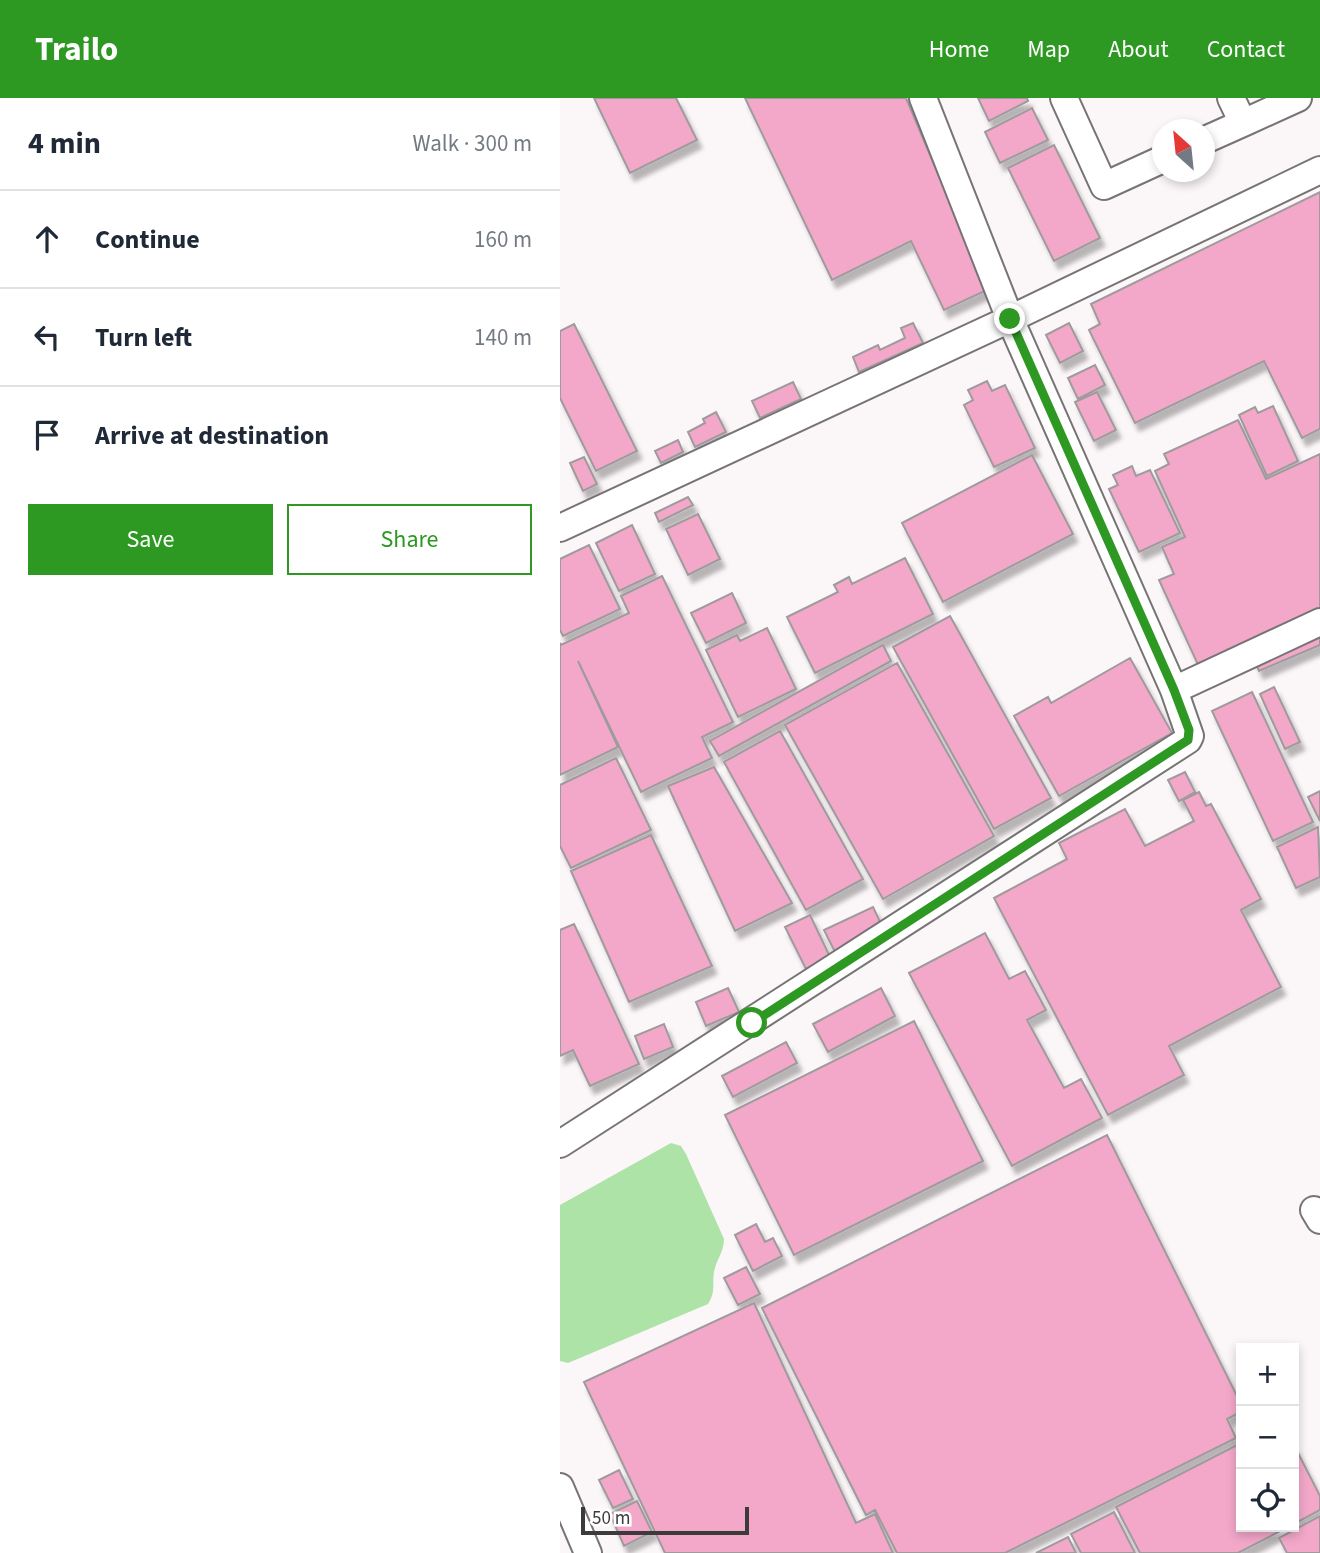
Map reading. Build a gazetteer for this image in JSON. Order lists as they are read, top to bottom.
{
  "scale_bar": "50 m",
  "north": "top left",
  "page": {
    "header": "Trailo",
    "nav": [
      "Home",
      "Map",
      "About",
      "Contact"
    ],
    "heading": ["4 min", "Walk · 300 m"],
    "list": [
      ["Continue", "160 m"],
      ["Turn left", "140 m"],
      "Arrive at destination"
    ],
    "buttons": ["Save", "Share"],
    "map_buttons": ["+", "−"],
    "scale": "50 m"
  }
}
